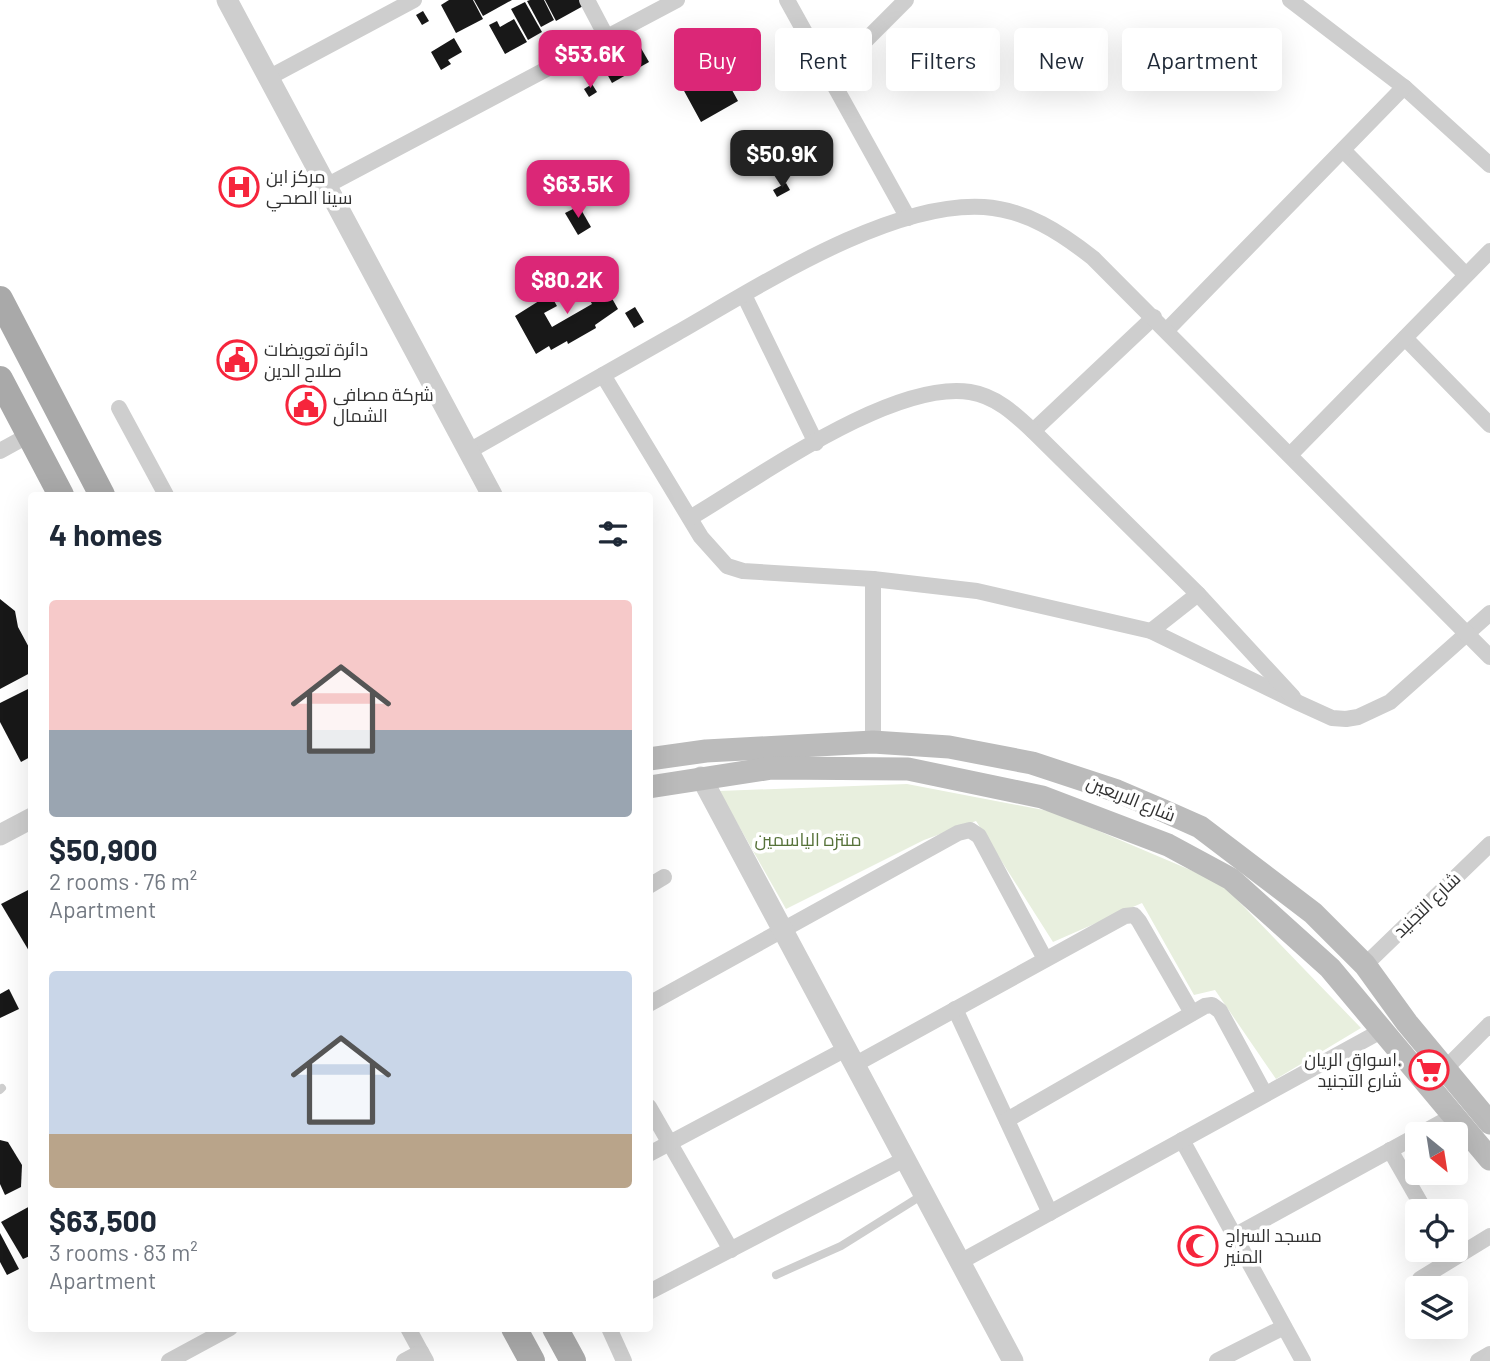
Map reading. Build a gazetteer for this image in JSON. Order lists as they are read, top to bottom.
{
  "streets": {
    "main road": ["شارع الاربعين"],
    "street": ["شارع التجنيد"]
  },
  "crossings": [
    ["شارع الاربعين", "شارع التجنيد"]
  ],
  "parks": ["منتزه الياسمين"],
  "places": {
    "hospital": ["مركز ابن سينا الصحي"],
    "public building": ["دائرة تعويضات صلاح الدين", "شركة مصافي الشمال"],
    "supermarket": ["اسواق الريان. شارع التجنيد"],
    "mosque": ["مسجد السراج المنير"]
  },
  "north": "bottom right",
  "page": {
    "chip": [
      "Buy",
      "Rent",
      "Filters",
      "New",
      "Apartment"
    ],
    "price": [
      "$53.6K",
      "$50.9K",
      "$63.5K",
      "$80.2K"
    ],
    "heading": "4 homes",
    "list": [
      {
        "name": "$50,900",
        "note": "2 rooms · 76 m² · Apartment"
      },
      {
        "name": "$63,500",
        "note": "3 rooms · 83 m² · Apartment"
      }
    ]
  }
}
